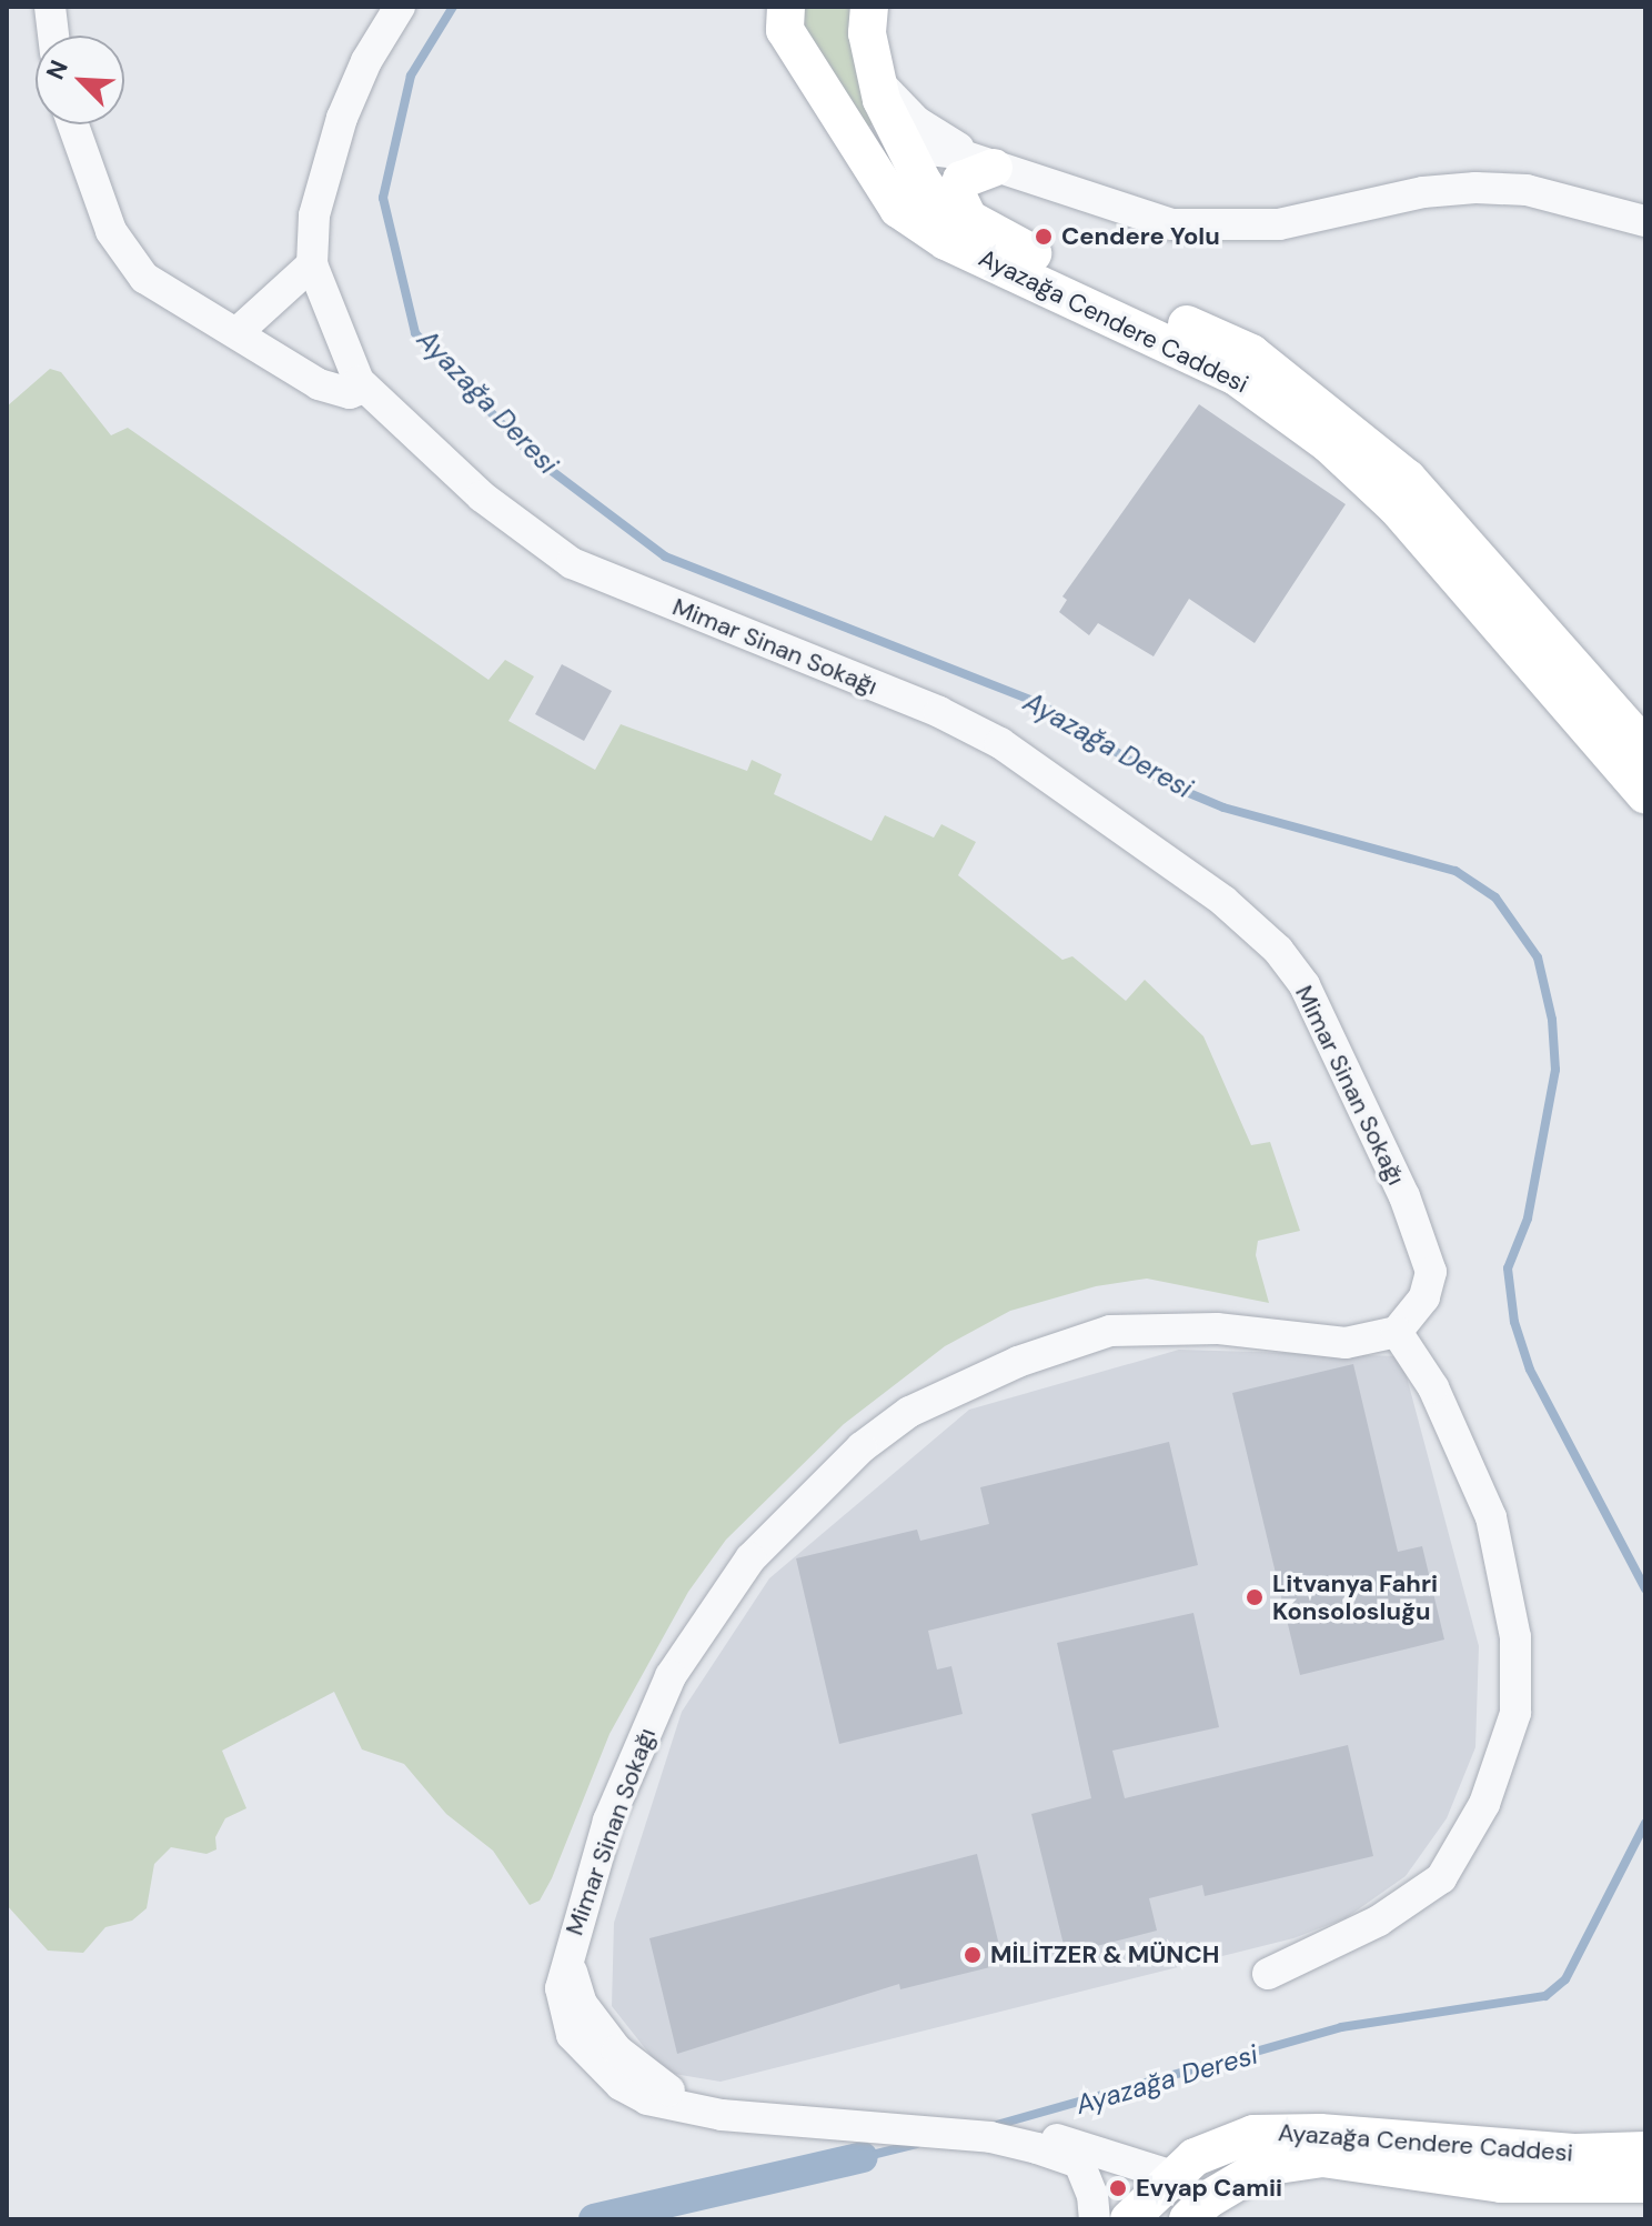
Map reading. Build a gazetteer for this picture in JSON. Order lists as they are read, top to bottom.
{
  "streets": {
    "main road": ["Ayazağa Cendere Caddesi"],
    "street": ["Mimar Sinan Sokağı"]
  },
  "water": ["Ayazağa Deresi"],
  "places": [
    "Cendere Yolu",
    "Litvanya Fahri Konsolosluğu",
    "MİLİTZER & MÜNCH",
    "Evyap Camii"
  ],
  "north": "top left"
}
